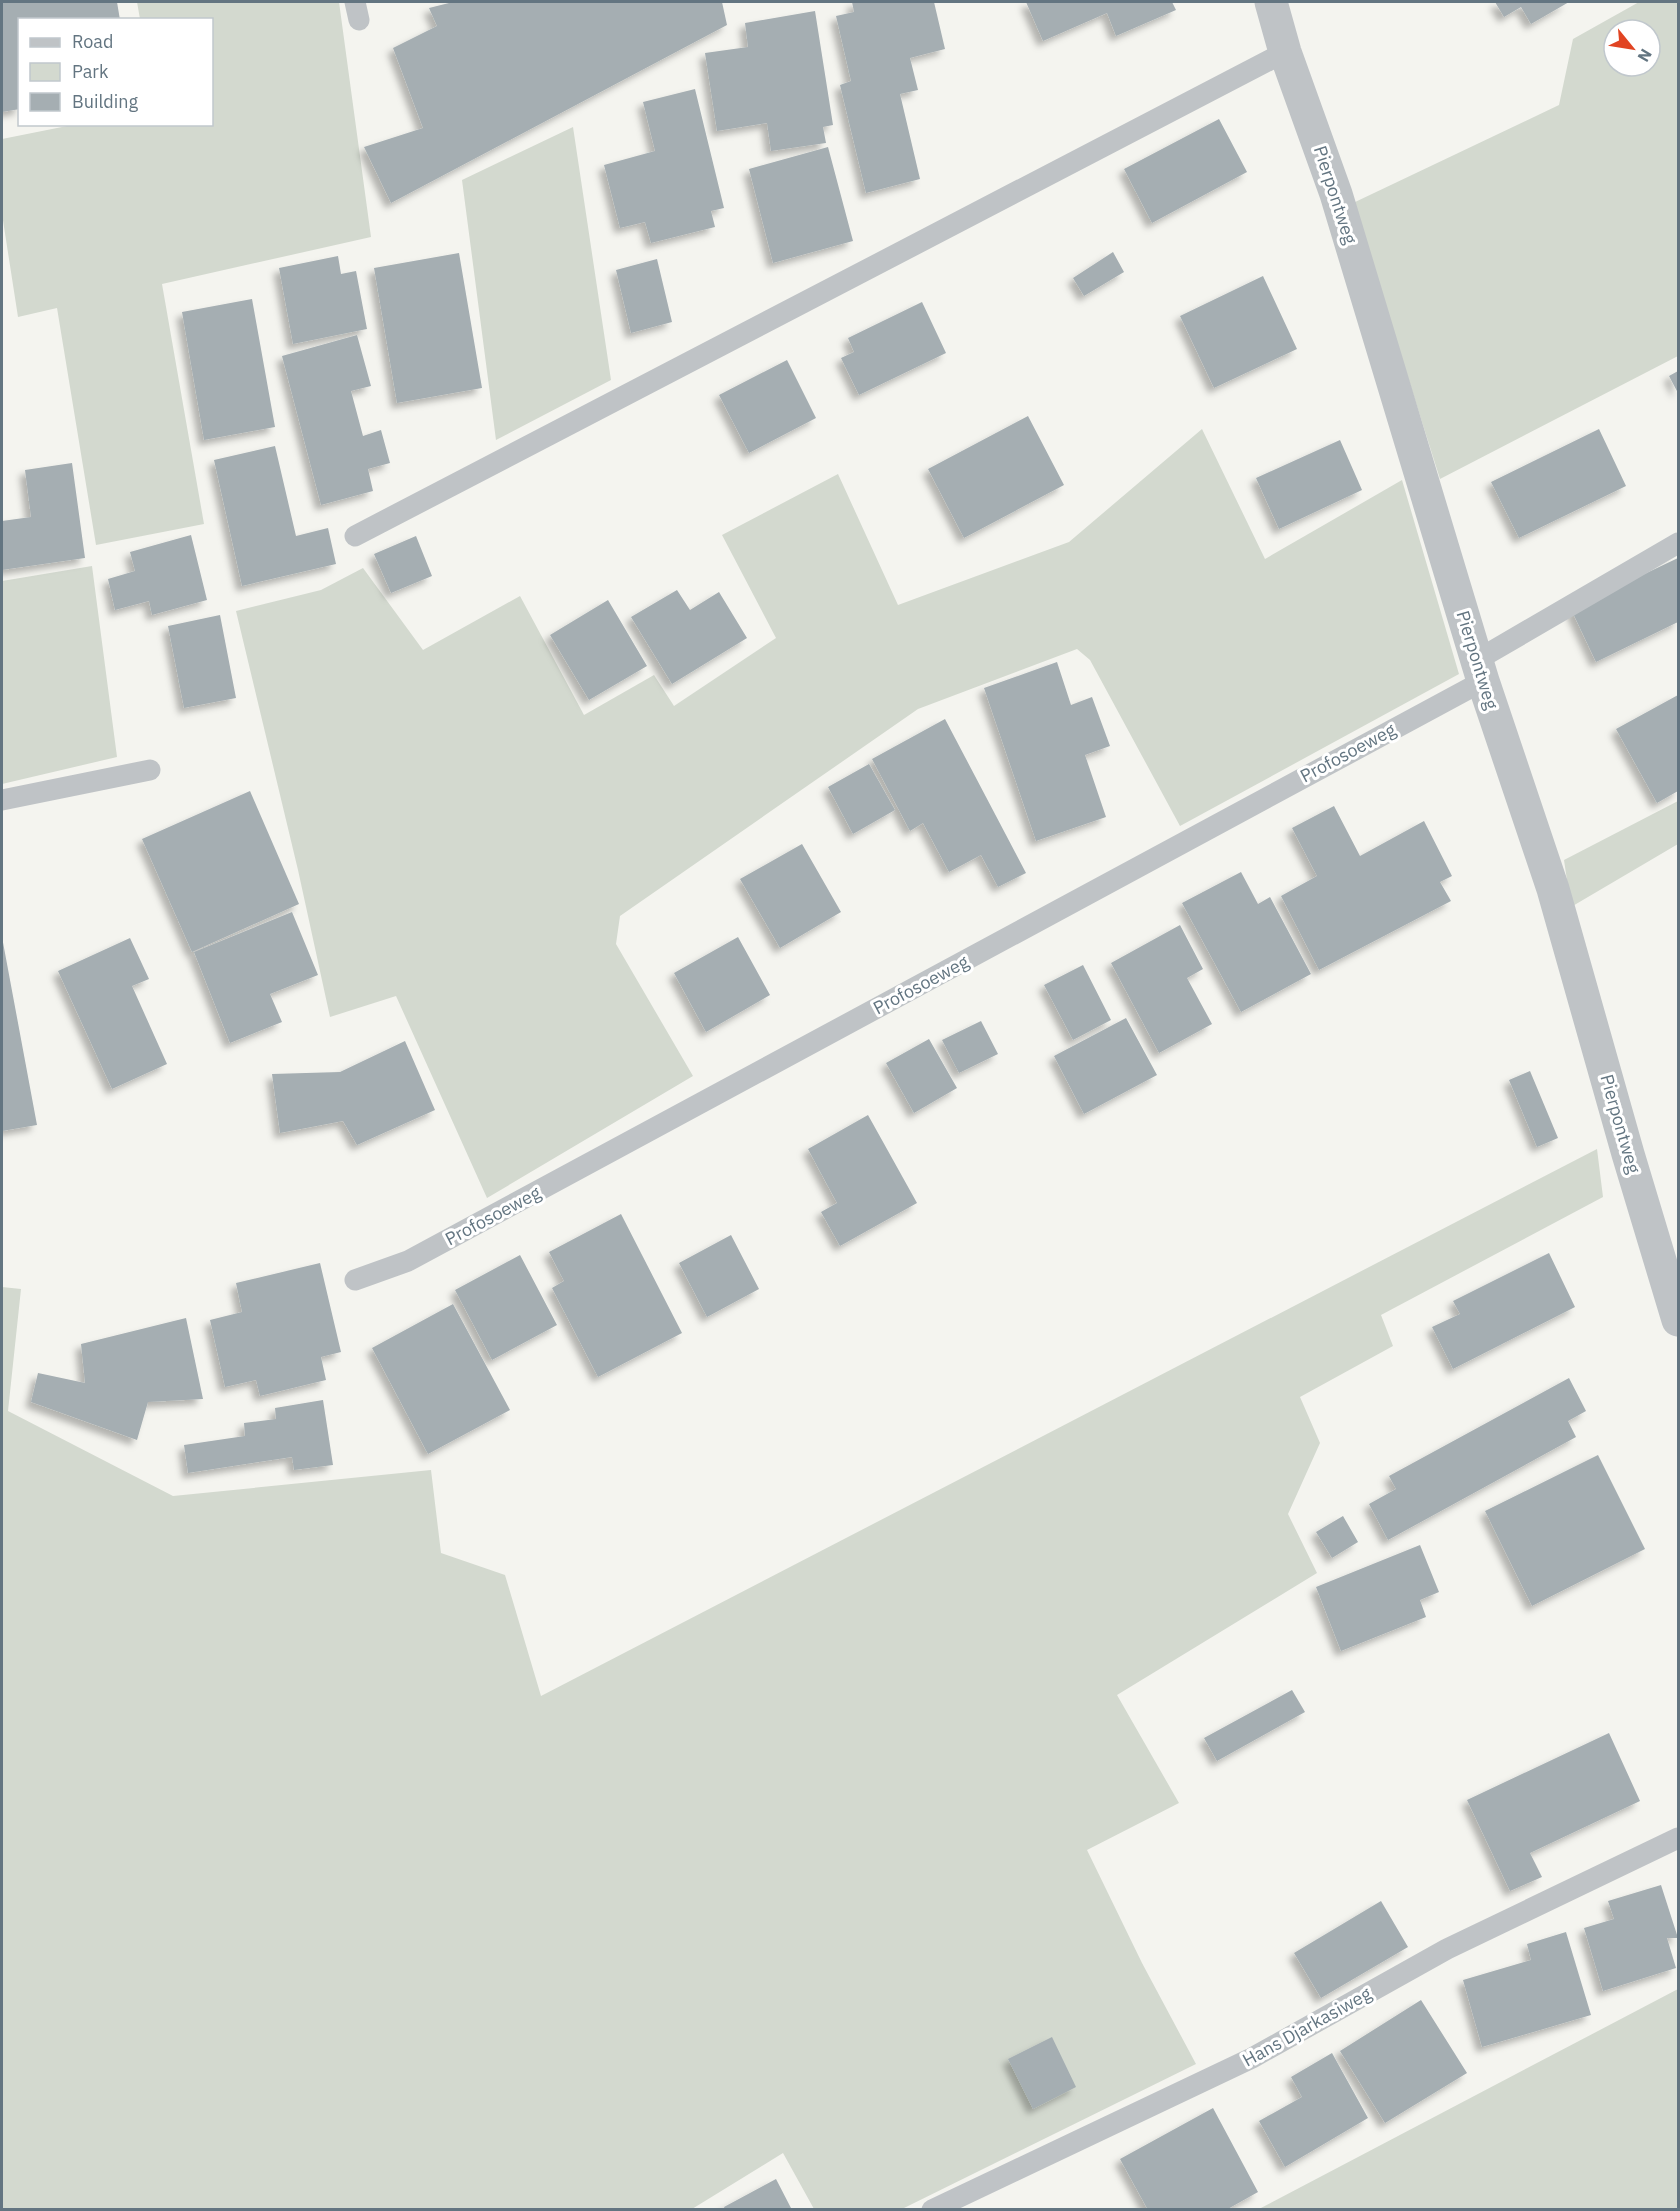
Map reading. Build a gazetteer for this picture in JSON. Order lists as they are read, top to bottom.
{
  "streets": {
    "street": ["Pierpontweg"],
    "lane": ["Profosoeweg", "Hans Djarkasiweg"]
  },
  "crossings": [
    ["Pierpontweg", "Profosoeweg"]
  ],
  "legend": ["Road", "Park", "Building"],
  "north": "bottom right"
}
